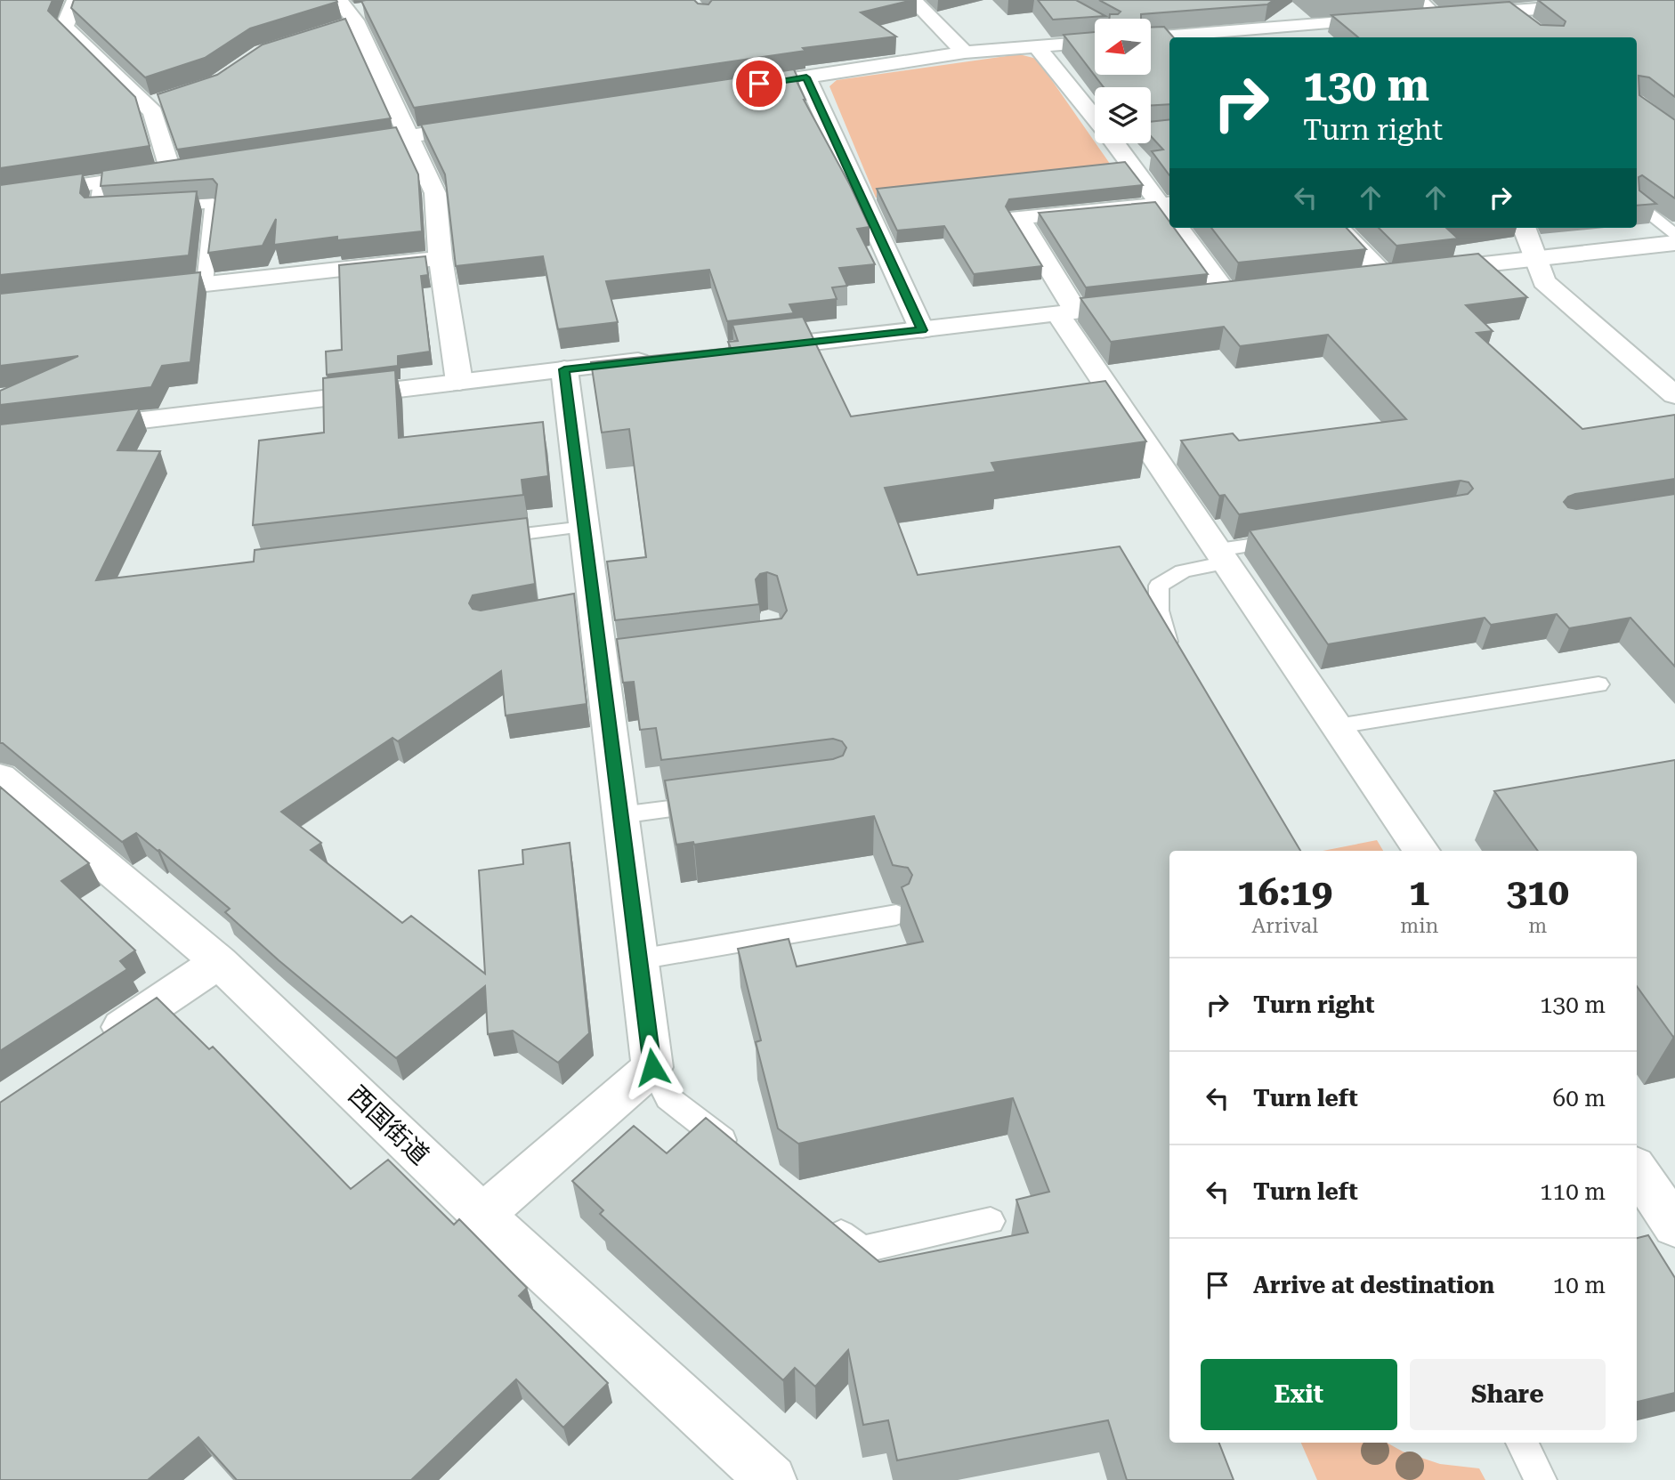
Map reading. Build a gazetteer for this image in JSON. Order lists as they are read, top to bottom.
{
  "streets": {
    "street": ["西国街道"]
  },
  "north": "left",
  "page": {
    "turn": ["130 m", "Turn right"],
    "eta": [
      "16:19",
      "Arrival",
      "1",
      "min",
      "310",
      "m"
    ],
    "list": [
      {
        "name": "Turn right",
        "value": "130 m"
      },
      {
        "name": "Turn left",
        "value": "60 m"
      },
      {
        "name": "Turn left",
        "value": "110 m"
      },
      {
        "name": "Arrive at destination",
        "value": "10 m"
      }
    ],
    "buttons": ["Exit", "Share"]
  }
}
